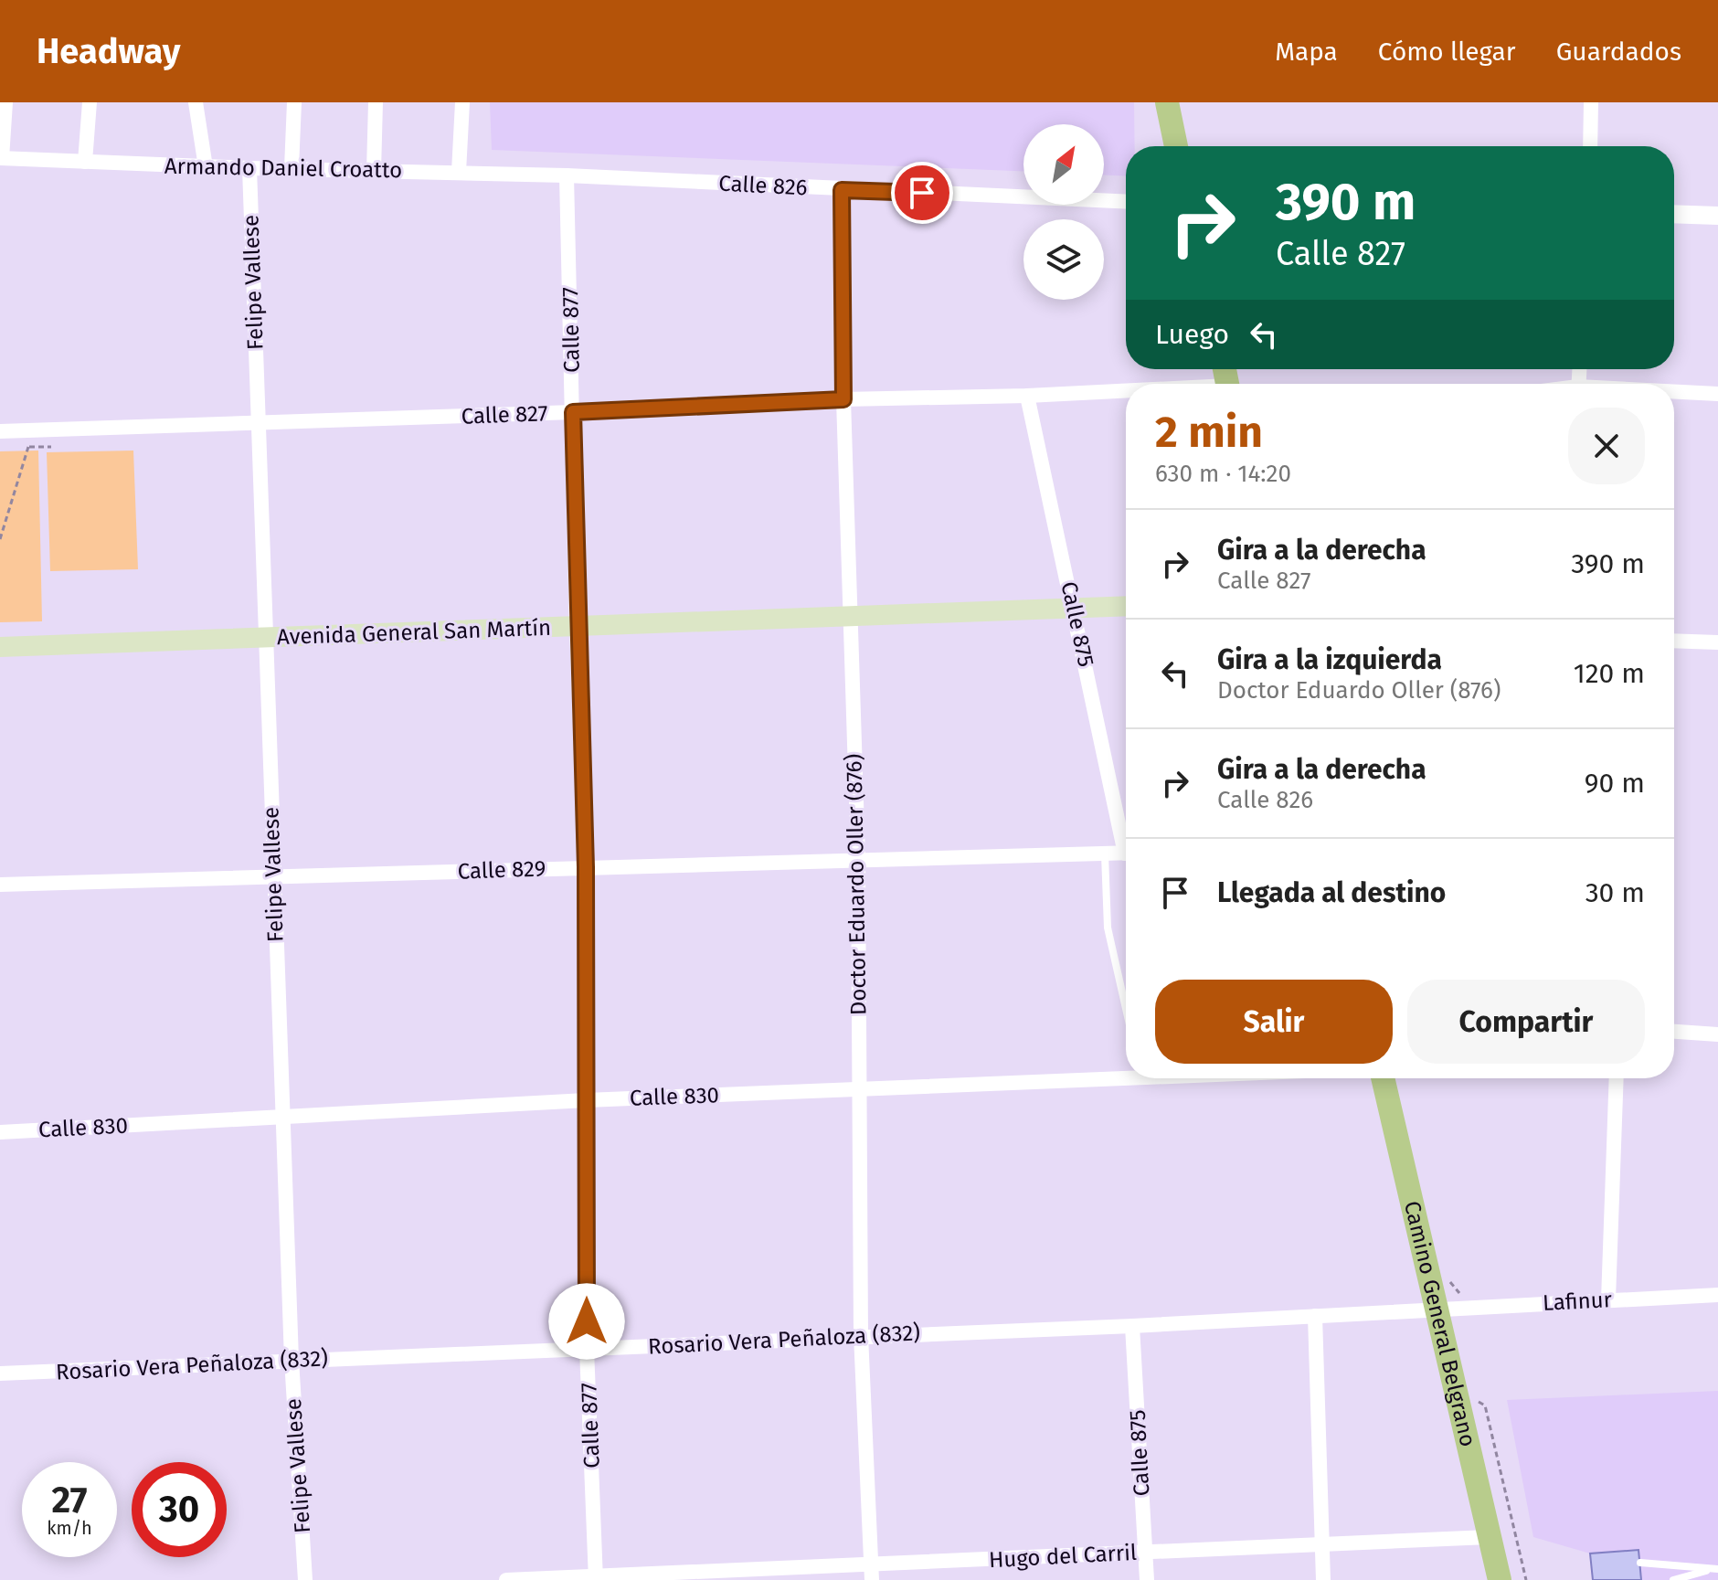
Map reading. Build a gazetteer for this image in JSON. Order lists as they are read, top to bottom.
{
  "streets": {
    "main road": ["Avenida General San Martín", "Camino General Belgrano"],
    "street": [
      "Armando Daniel Croatto",
      "Calle 826",
      "Felipe Vallese",
      "Calle 877",
      "Calle 827",
      "Calle 875",
      "Calle 829",
      "Doctor Eduardo Oller (876)",
      "Calle 830",
      "Lafinur",
      "Rosario Vera Peñaloza (832)",
      "Hugo del Carril"
    ]
  },
  "crossings": [
    ["Armando Daniel Croatto", "Calle 826"],
    ["Armando Daniel Croatto", "Felipe Vallese"],
    ["Armando Daniel Croatto", "Calle 877"],
    ["Calle 826", "Calle 877"],
    ["Calle 826", "Doctor Eduardo Oller (876)"],
    ["Felipe Vallese", "Calle 827"],
    ["Felipe Vallese", "Avenida General San Martín"],
    ["Felipe Vallese", "Calle 829"],
    ["Felipe Vallese", "Calle 830"],
    ["Felipe Vallese", "Rosario Vera Peñaloza (832)"],
    ["Calle 877", "Calle 827"],
    ["Calle 877", "Avenida General San Martín"],
    ["Calle 877", "Calle 829"],
    ["Calle 877", "Calle 830"],
    ["Calle 877", "Rosario Vera Peñaloza (832)"],
    ["Calle 877", "Hugo del Carril"],
    ["Calle 827", "Calle 875"],
    ["Calle 827", "Doctor Eduardo Oller (876)"],
    ["Calle 875", "Avenida General San Martín"],
    ["Calle 875", "Rosario Vera Peñaloza (832)"],
    ["Calle 875", "Hugo del Carril"],
    ["Avenida General San Martín", "Doctor Eduardo Oller (876)"],
    ["Calle 829", "Doctor Eduardo Oller (876)"],
    ["Doctor Eduardo Oller (876)", "Calle 830"],
    ["Doctor Eduardo Oller (876)", "Rosario Vera Peñaloza (832)"],
    ["Doctor Eduardo Oller (876)", "Hugo del Carril"],
    ["Lafinur", "Camino General Belgrano"],
    ["Lafinur", "Rosario Vera Peñaloza (832)"],
    ["Camino General Belgrano", "Rosario Vera Peñaloza (832)"],
    ["Camino General Belgrano", "Hugo del Carril"]
  ],
  "north": "top right",
  "page": {
    "header": "Headway",
    "nav": ["Mapa", "Cómo llegar", "Guardados"],
    "turn": ["390 m", "Calle 827"],
    "then": "Luego",
    "heading": ["2 min", "630 m · 14:20"],
    "list": [
      {
        "name": "Gira a la derecha",
        "note": "Calle 827",
        "value": "390 m"
      },
      {
        "name": "Gira a la izquierda",
        "note": "Doctor Eduardo Oller (876)",
        "value": "120 m"
      },
      {
        "name": "Gira a la derecha",
        "note": "Calle 826",
        "value": "90 m"
      },
      {
        "name": "Llegada al destino",
        "value": "30 m"
      }
    ],
    "buttons": ["Salir", "Compartir"],
    "speed": "27 km/h",
    "limit": "30"
  }
}
